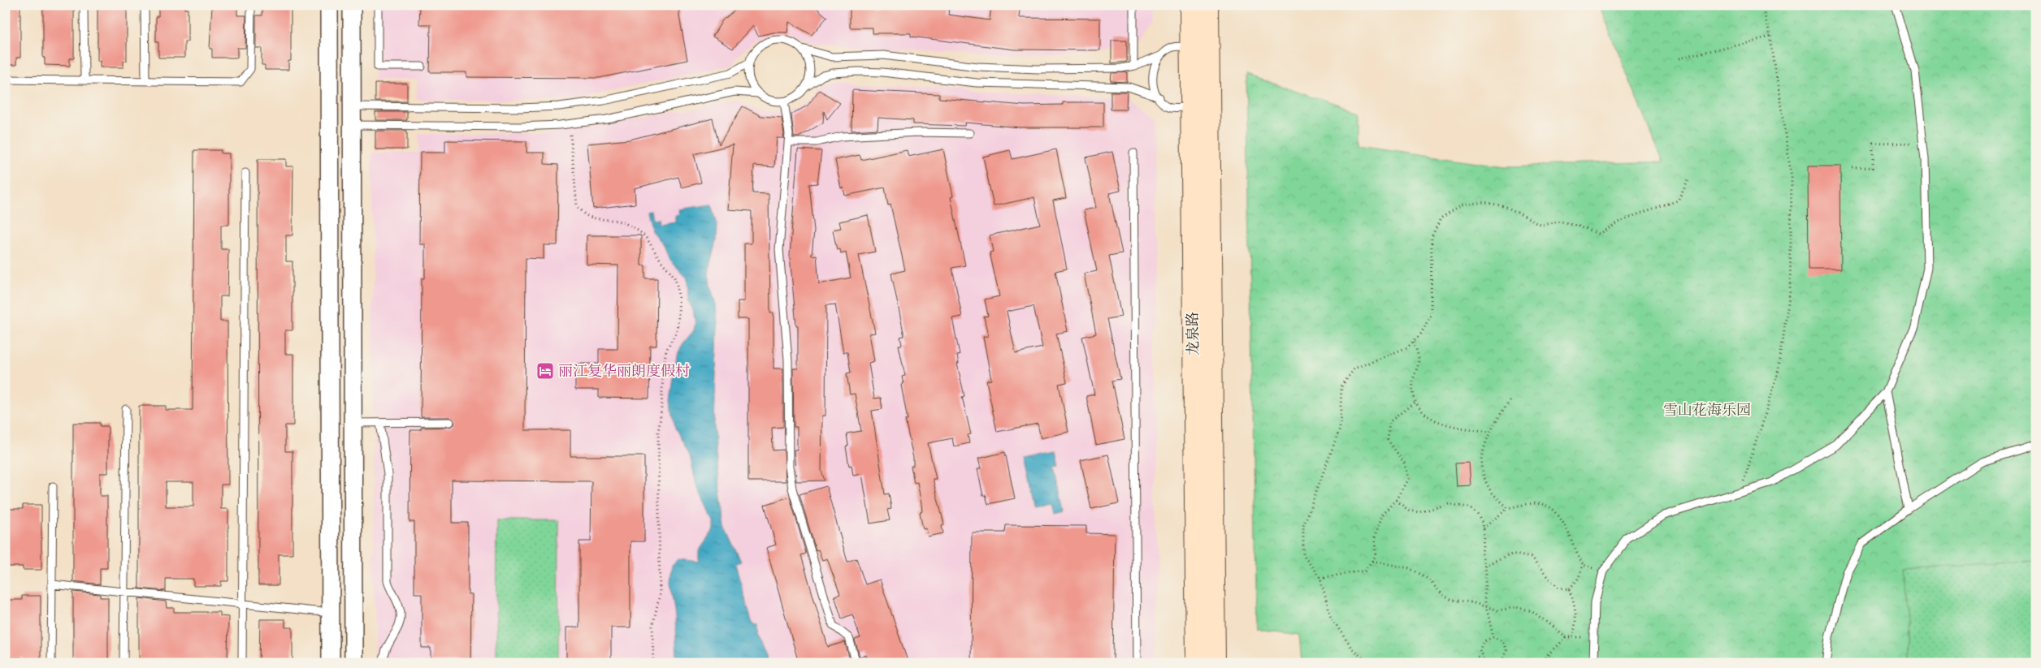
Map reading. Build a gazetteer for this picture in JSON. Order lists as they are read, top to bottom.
{
  "streets": {
    "main road": ["龙泉路"]
  },
  "parks": ["雪山花海乐园"],
  "places": {
    "hotel": ["丽江复华丽朗度假村"]
  }
}
